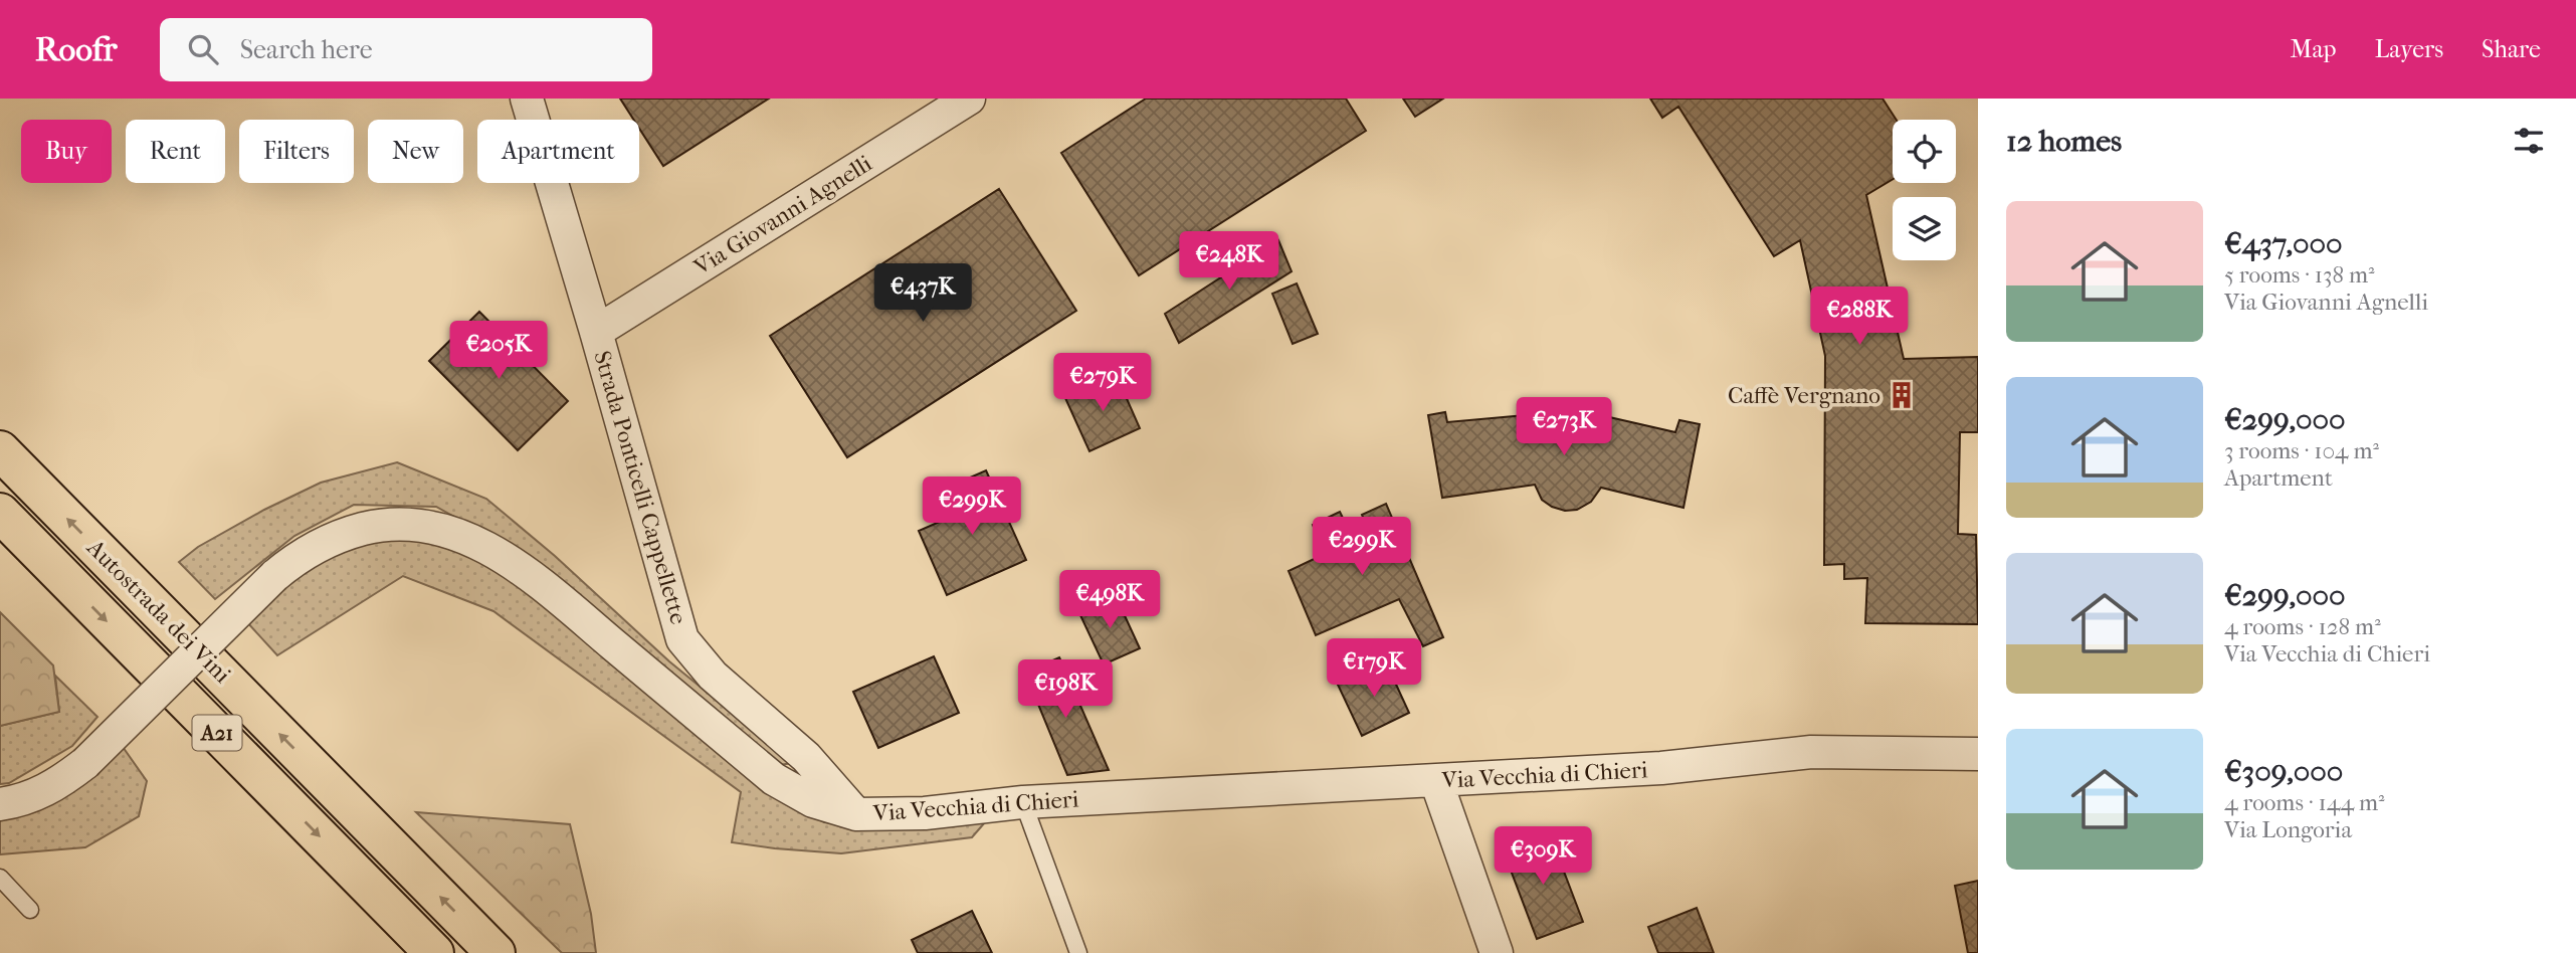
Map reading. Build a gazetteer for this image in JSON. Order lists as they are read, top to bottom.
{
  "streets": {
    "highway": ["Autostrada dei Vini", "A21"],
    "street": ["Via Giovanni Agnelli", "Strada Ponticelli Cappellette", "Via Vecchia di Chieri"]
  },
  "crossings": [
    ["Via Giovanni Agnelli", "Strada Ponticelli Cappellette"],
    ["Strada Ponticelli Cappellette", "Via Vecchia di Chieri"]
  ],
  "places": {
    "building": ["Caffè Vergnano"]
  },
  "page": {
    "header": "Roofr",
    "search": "Search here",
    "nav": ["Map", "Layers", "Share"],
    "heading": "12 homes",
    "chip": [
      "Buy",
      "Rent",
      "Filters",
      "New",
      "Apartment"
    ],
    "list": [
      {
        "name": "€437,000",
        "note": "5 rooms · 138 m² · Via Giovanni Agnelli"
      },
      {
        "name": "€299,000",
        "note": "3 rooms · 104 m² · Apartment"
      },
      {
        "name": "€299,000",
        "note": "4 rooms · 128 m² · Via Vecchia di Chieri"
      },
      {
        "name": "€309,000",
        "note": "4 rooms · 144 m² · Via Longoria"
      }
    ],
    "price": [
      "€248K",
      "€437K",
      "€288K",
      "€205K",
      "€279K",
      "€273K",
      "€299K",
      "€299K",
      "€498K",
      "€179K",
      "€198K",
      "€309K"
    ]
  }
}
